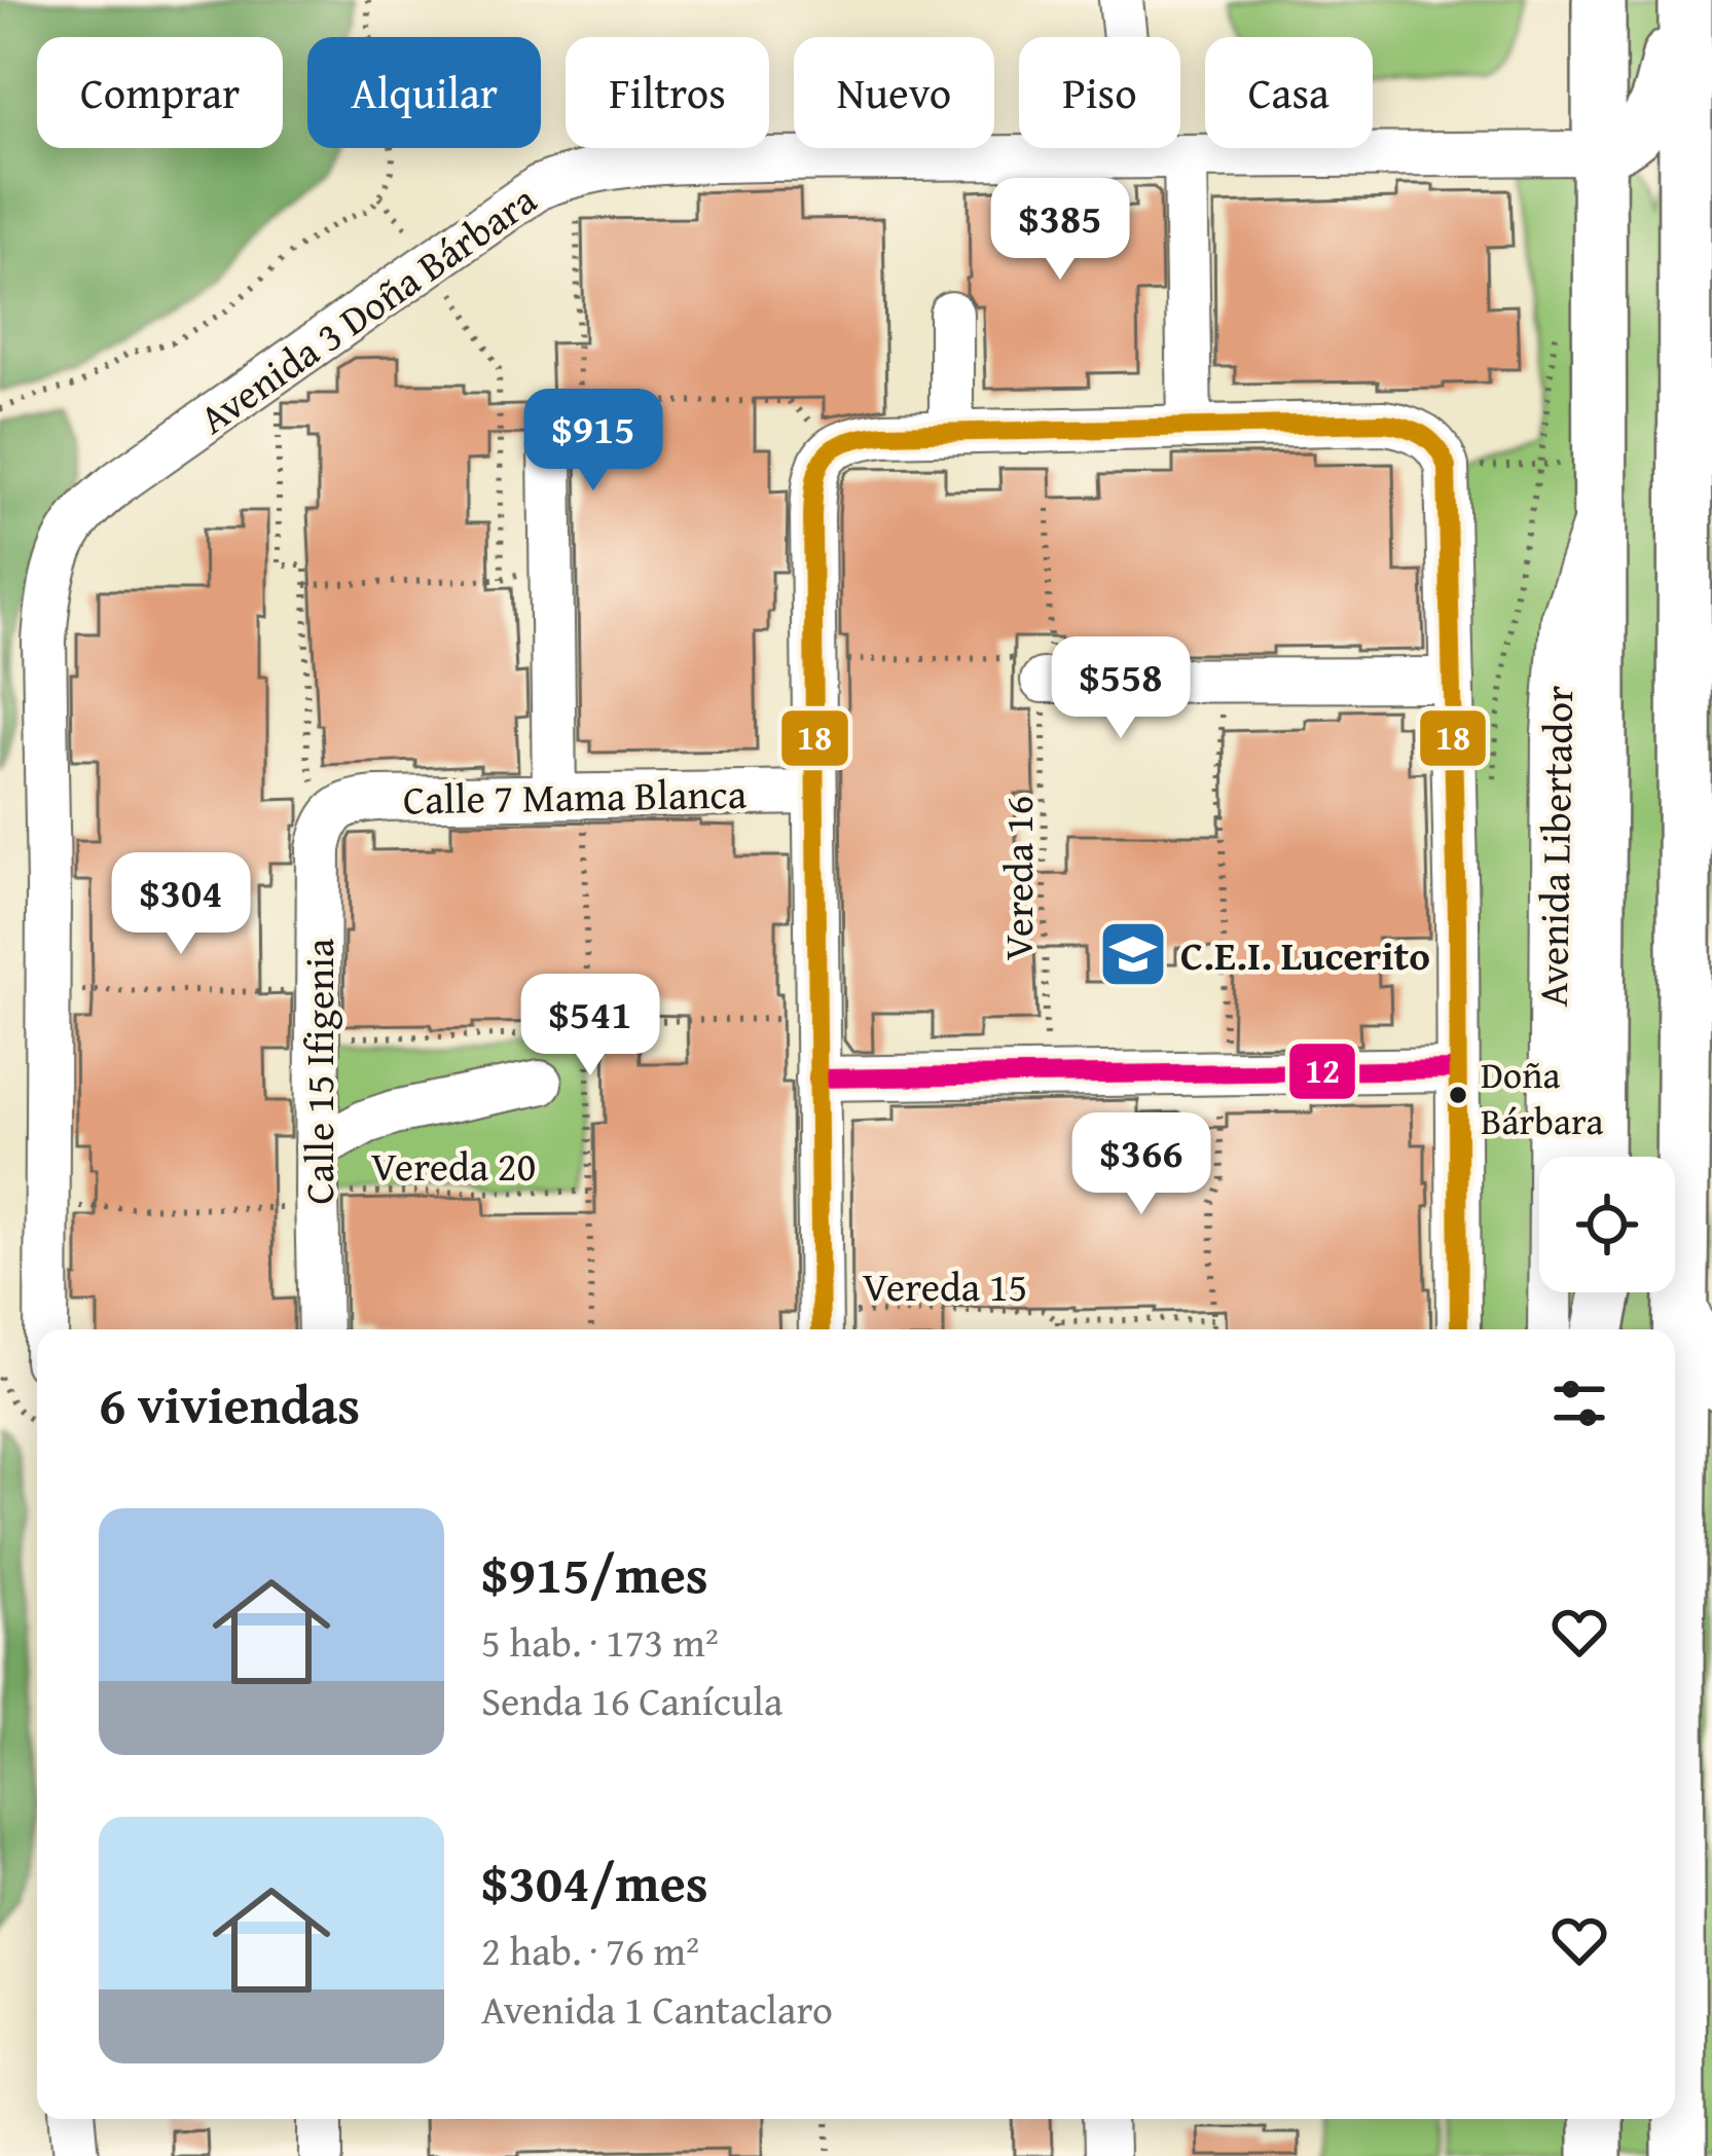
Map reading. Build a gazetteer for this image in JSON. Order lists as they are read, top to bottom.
{
  "streets": {
    "main road": ["Avenida Libertador"],
    "street": ["Avenida 3 Doña Bárbara", "Calle 7 Mama Blanca", "Calle 15 Ifigenia"],
    "path": ["Vereda 16", "Vereda 20", "Vereda 15"]
  },
  "crossings": [
    ["Avenida 3 Doña Bárbara", "Avenida Libertador"],
    ["Calle 7 Mama Blanca", "Calle 15 Ifigenia"],
    ["Calle 15 Ifigenia", "Vereda 20"]
  ],
  "places": {
    "school or university": ["C.E.I. Lucerito"],
    "other": ["Doña Bárbara"]
  },
  "lines": ["transit line 18", "transit line 12"],
  "page": {
    "chip": [
      "Comprar",
      "Alquilar",
      "Filtros",
      "Nuevo",
      "Piso",
      "Casa"
    ],
    "price": [
      "$385",
      "$915",
      "$558",
      "$304",
      "$541",
      "$366"
    ],
    "heading": "6 viviendas",
    "list": [
      {
        "name": "$915/mes",
        "note": "5 hab. · 173 m² · Senda 16 Canícula"
      },
      {
        "name": "$304/mes",
        "note": "2 hab. · 76 m² · Avenida 1 Cantaclaro"
      }
    ]
  }
}
